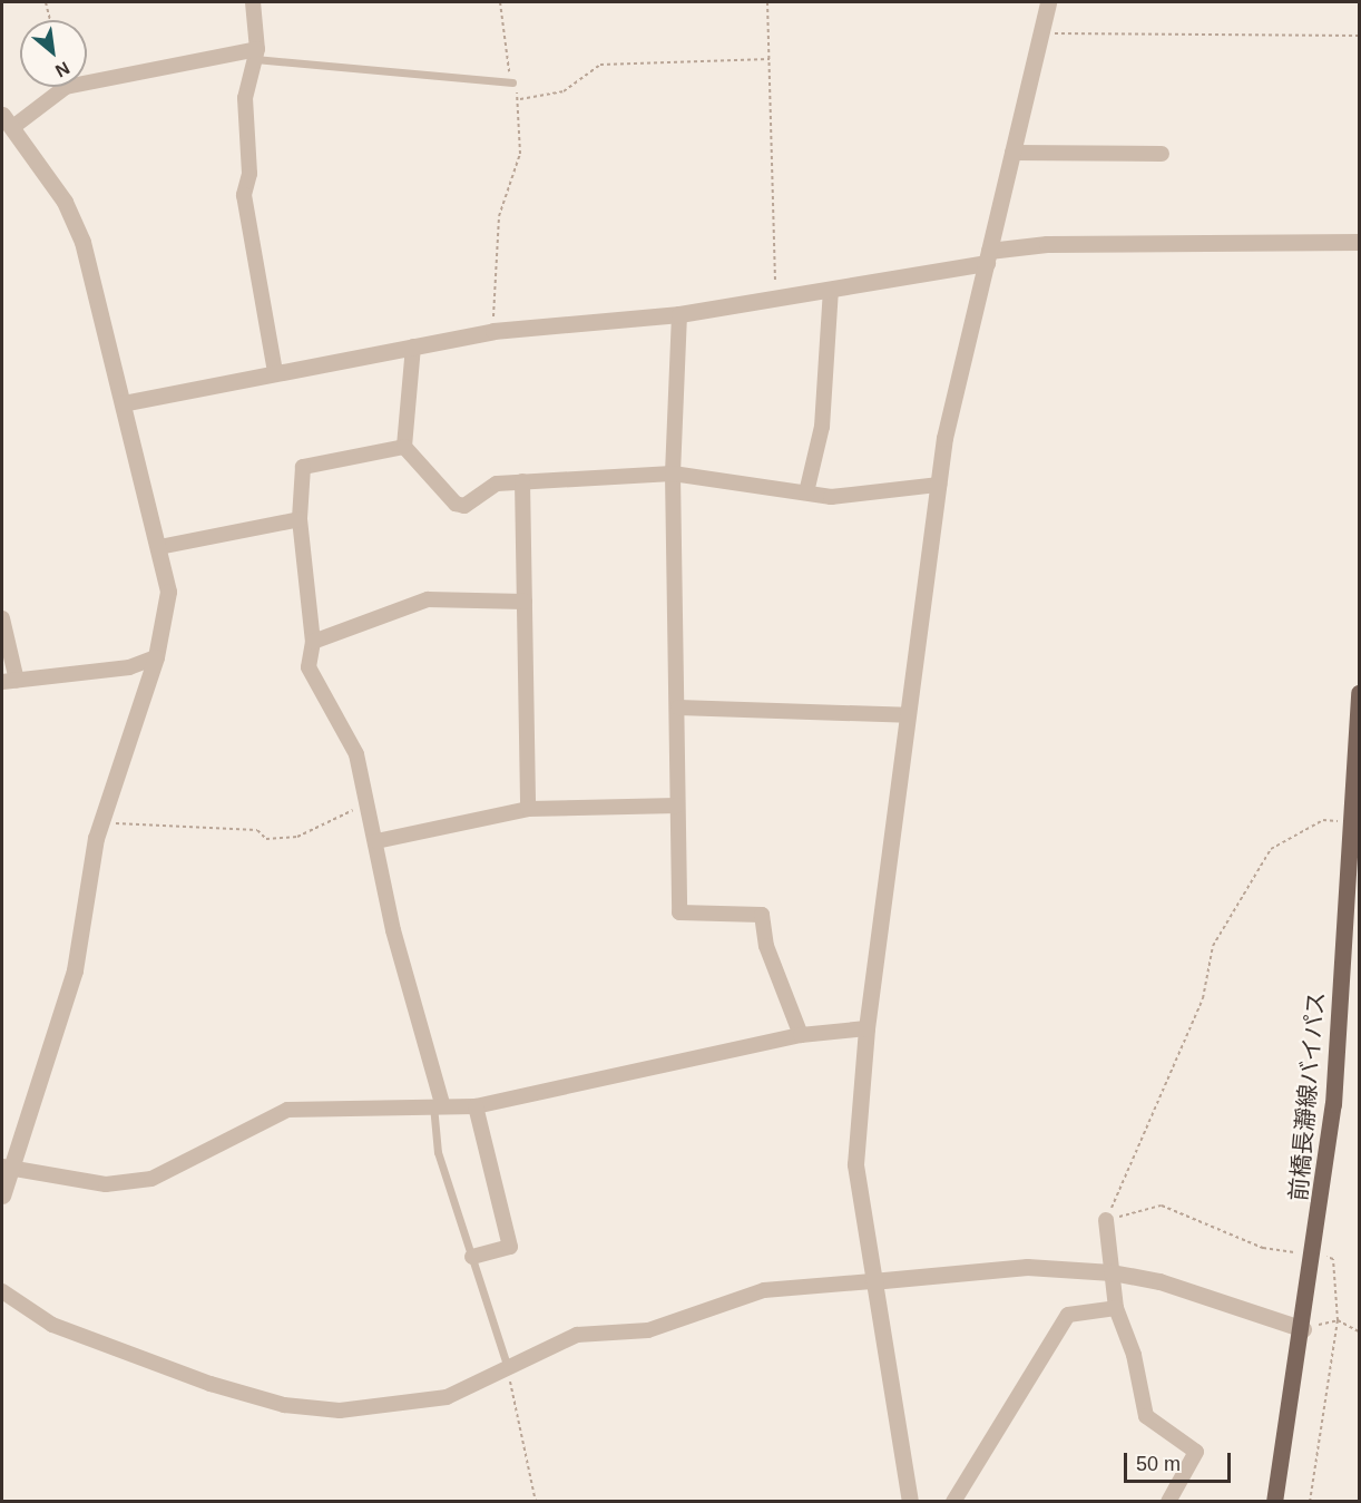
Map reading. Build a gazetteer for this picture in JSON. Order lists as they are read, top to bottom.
{
  "streets": {
    "main road": ["前橋長瀞線バイパス"]
  },
  "scale_bar": "50 m",
  "north": "bottom right"
}
